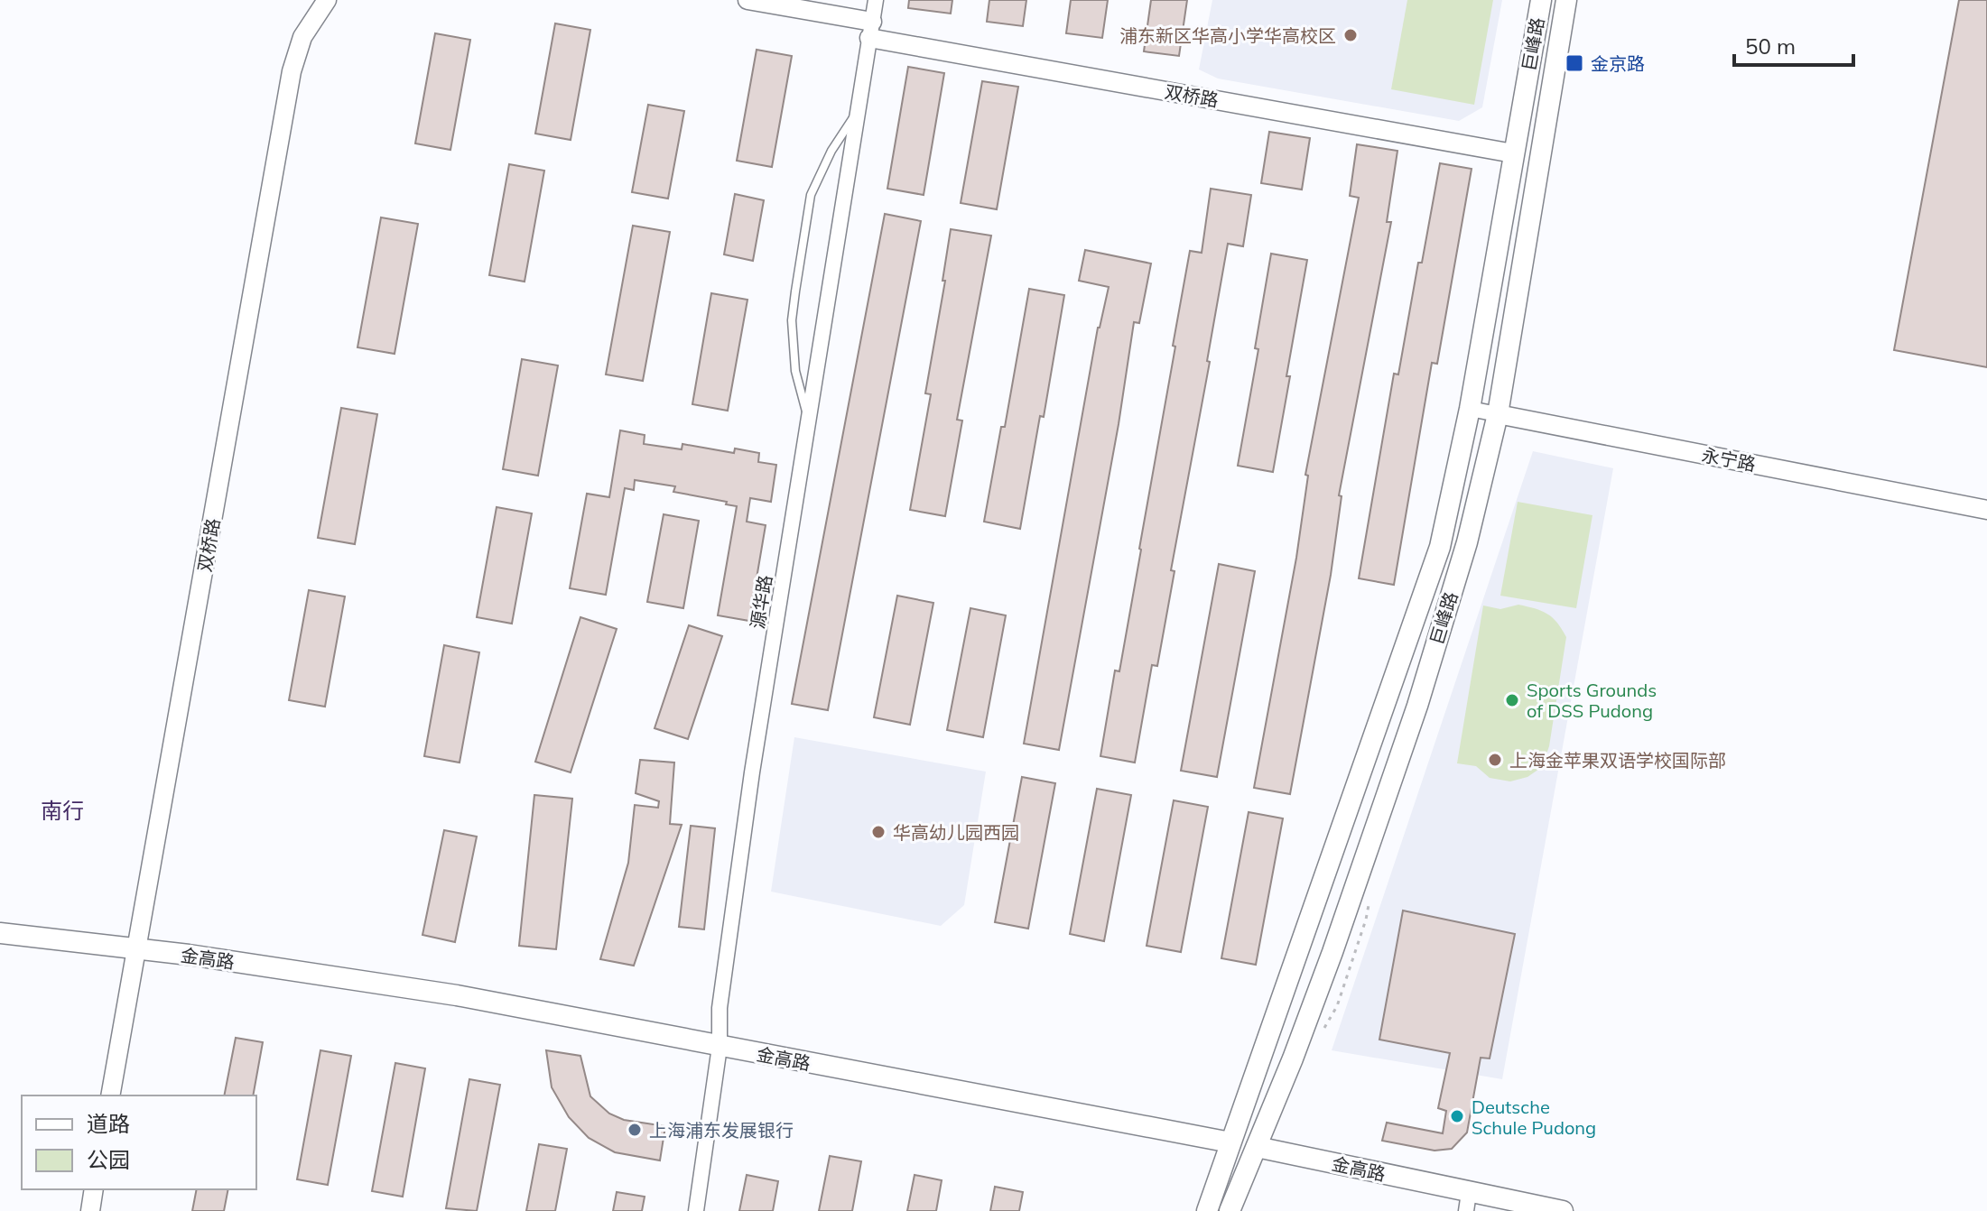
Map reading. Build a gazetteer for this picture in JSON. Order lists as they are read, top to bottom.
{
  "streets": {
    "main road": ["巨峰路", "金高路"],
    "street": ["双桥路", "永宁路", "源华路"]
  },
  "crossings": [
    ["巨峰路", "双桥路"],
    ["巨峰路", "永宁路"],
    ["巨峰路", "金高路"],
    ["双桥路", "源华路"],
    ["双桥路", "金高路"],
    ["源华路", "金高路"]
  ],
  "districts": ["南行"],
  "places": {
    "other": [
      "浦东新区华高小学华高校区",
      "Sports Grounds of DSS Pudong",
      "上海金苹果双语学校国际部",
      "华高幼儿园西园",
      "Deutsche Schule Pudong",
      "上海浦东发展银行"
    ],
    "transit": ["金京路"]
  },
  "legend": ["道路", "公园"],
  "scale_bar": "50 m"
}
